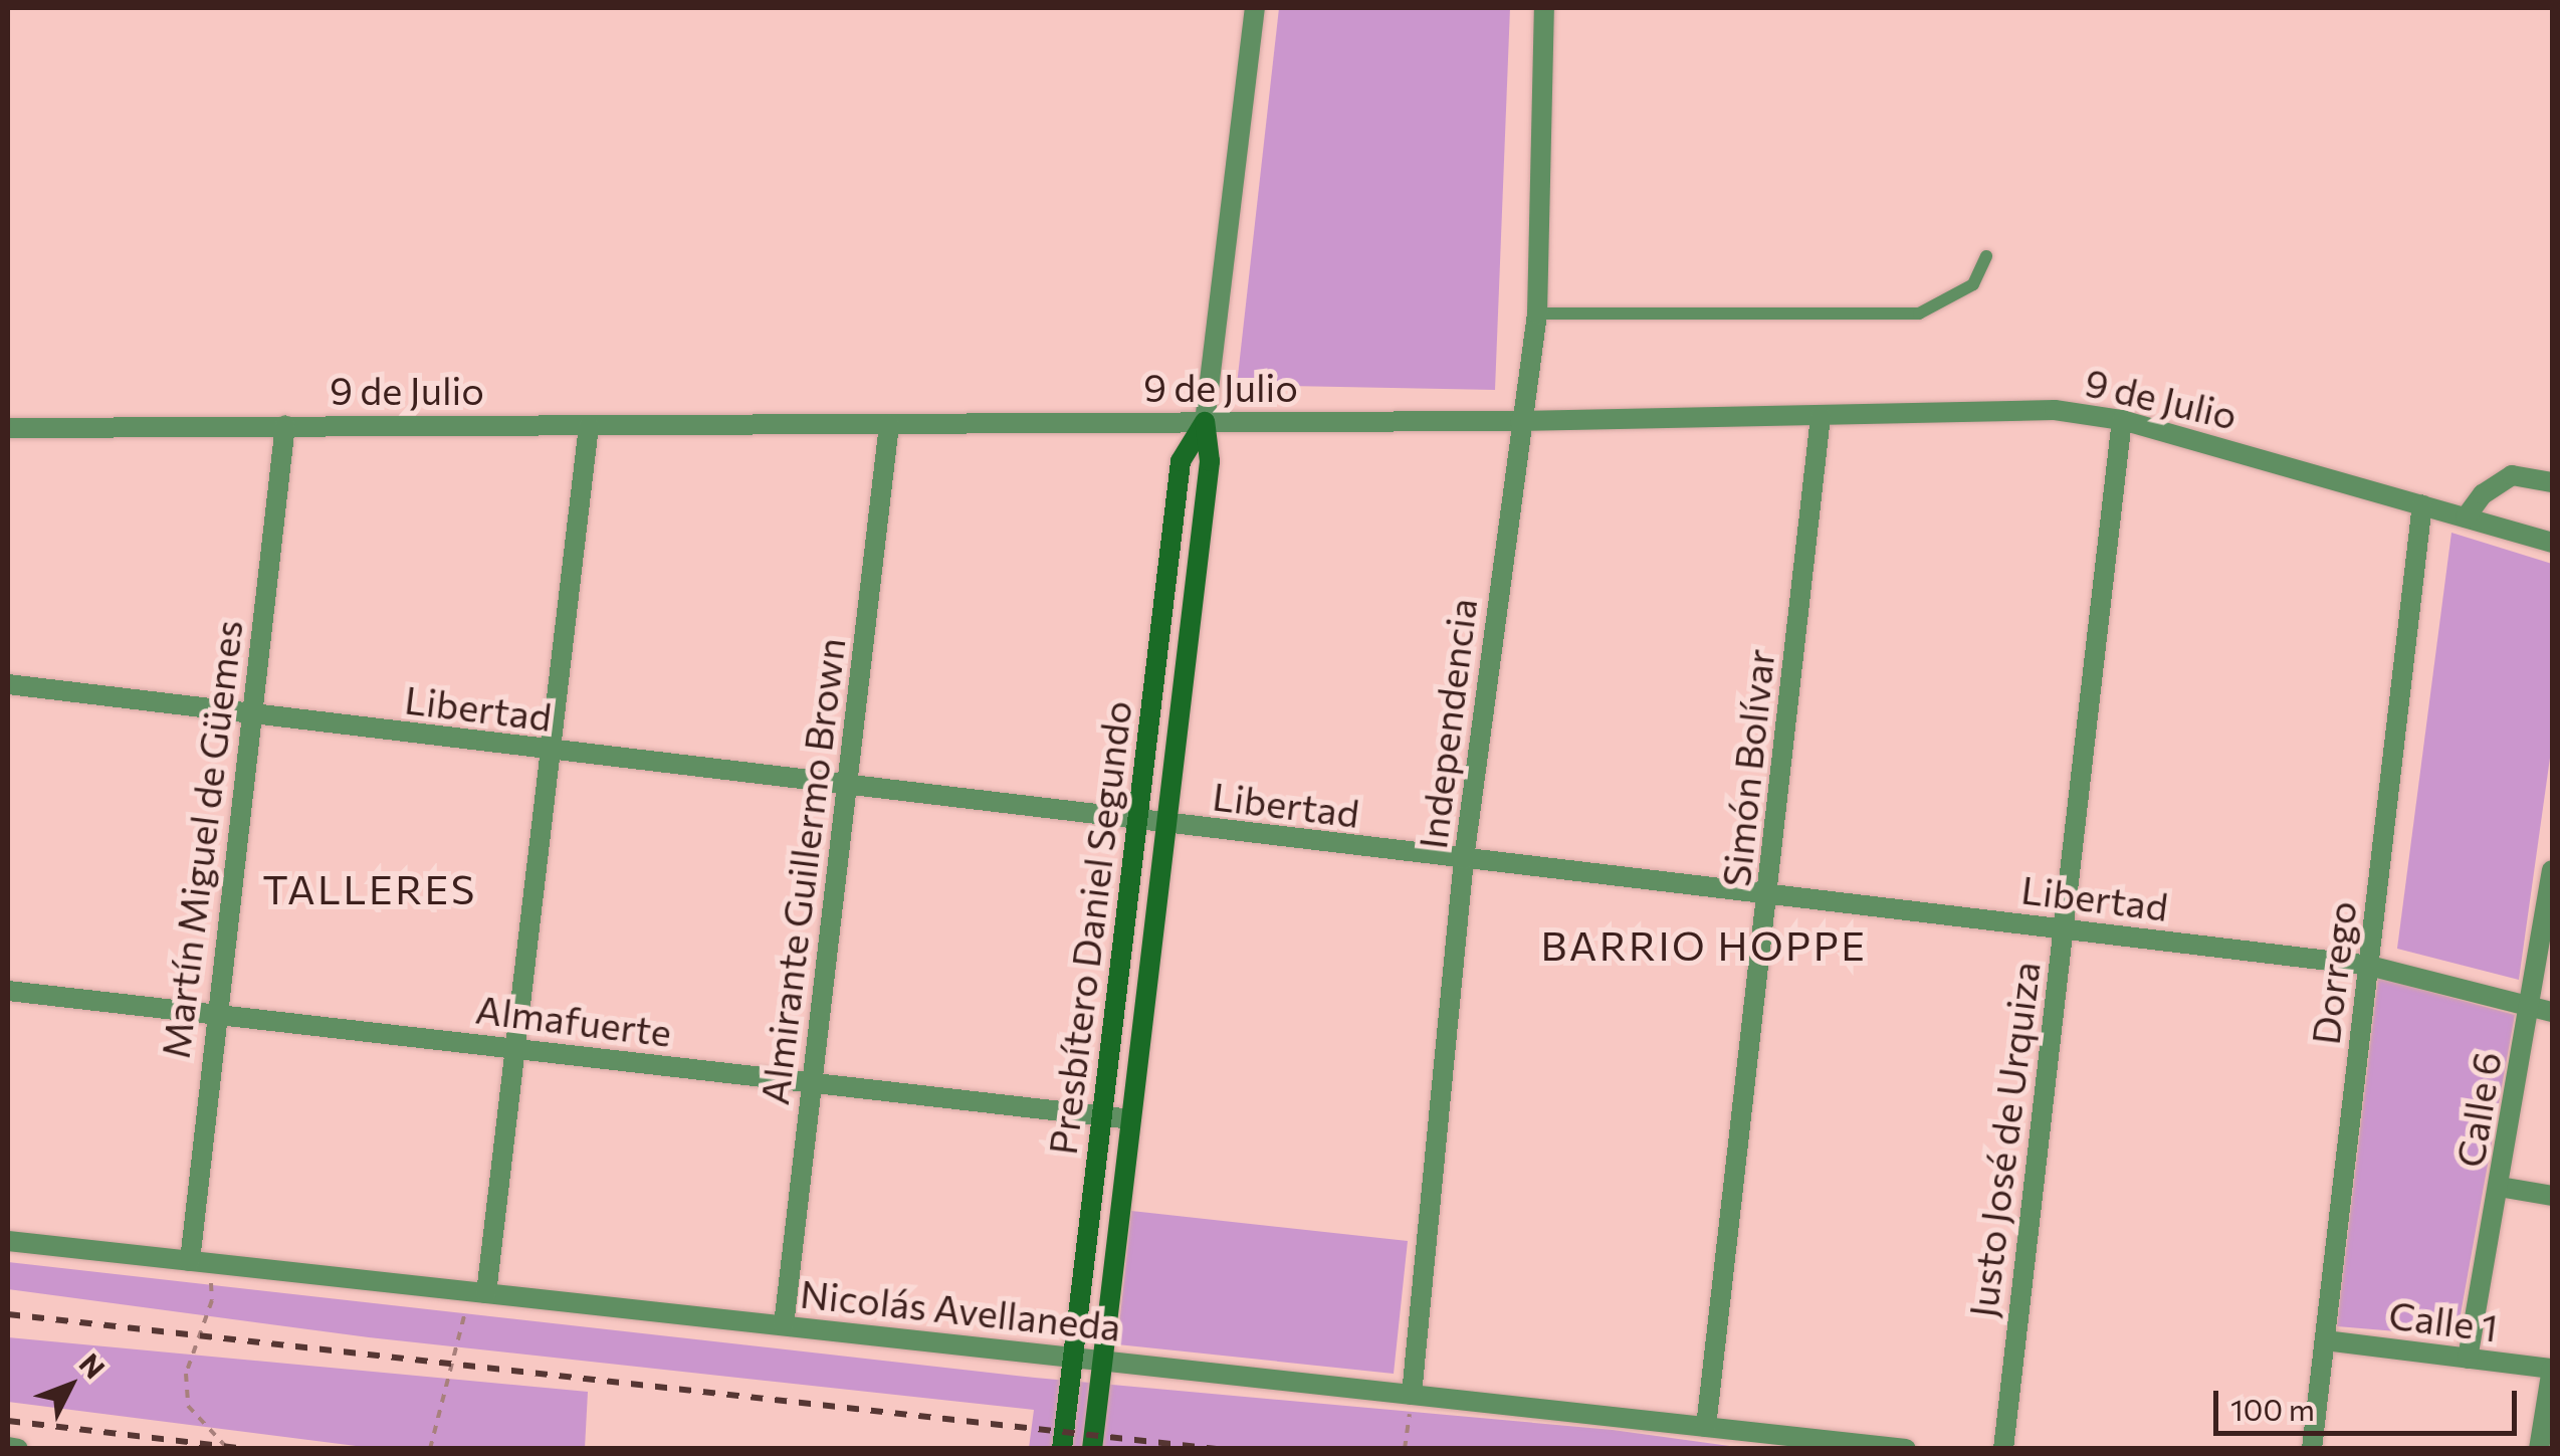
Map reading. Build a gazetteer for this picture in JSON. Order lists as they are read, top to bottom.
{
  "streets": {
    "main road": ["Presbítero Daniel Segundo"],
    "street": [
      "9 de Julio",
      "Libertad",
      "Independencia",
      "Simón Bolívar",
      "Martín Miguel de Güemes",
      "Almirante Guillermo Brown",
      "Dorrego",
      "Almafuerte",
      "Calle 6",
      "Justo José de Urquiza",
      "Nicolás Avellaneda",
      "Calle 1"
    ]
  },
  "crossings": [
    ["9 de Julio", "Independencia"],
    ["9 de Julio", "Simón Bolívar"],
    ["9 de Julio", "Martín Miguel de Güemes"],
    ["9 de Julio", "Almirante Guillermo Brown"],
    ["9 de Julio", "Presbítero Daniel Segundo"],
    ["9 de Julio", "Dorrego"],
    ["9 de Julio", "Justo José de Urquiza"],
    ["Libertad", "Independencia"],
    ["Libertad", "Simón Bolívar"],
    ["Libertad", "Martín Miguel de Güemes"],
    ["Libertad", "Almirante Guillermo Brown"],
    ["Libertad", "Presbítero Daniel Segundo"],
    ["Libertad", "Dorrego"],
    ["Libertad", "Calle 6"],
    ["Libertad", "Justo José de Urquiza"],
    ["Independencia", "Nicolás Avellaneda"],
    ["Simón Bolívar", "Nicolás Avellaneda"],
    ["Martín Miguel de Güemes", "Almafuerte"],
    ["Martín Miguel de Güemes", "Nicolás Avellaneda"],
    ["Almirante Guillermo Brown", "Almafuerte"],
    ["Almirante Guillermo Brown", "Nicolás Avellaneda"],
    ["Presbítero Daniel Segundo", "Almafuerte"],
    ["Presbítero Daniel Segundo", "Nicolás Avellaneda"],
    ["Dorrego", "Calle 1"],
    ["Calle 6", "Calle 1"]
  ],
  "districts": ["TALLERES", "BARRIO HOPPE"],
  "scale_bar": "100 m",
  "north": "top right"
}
